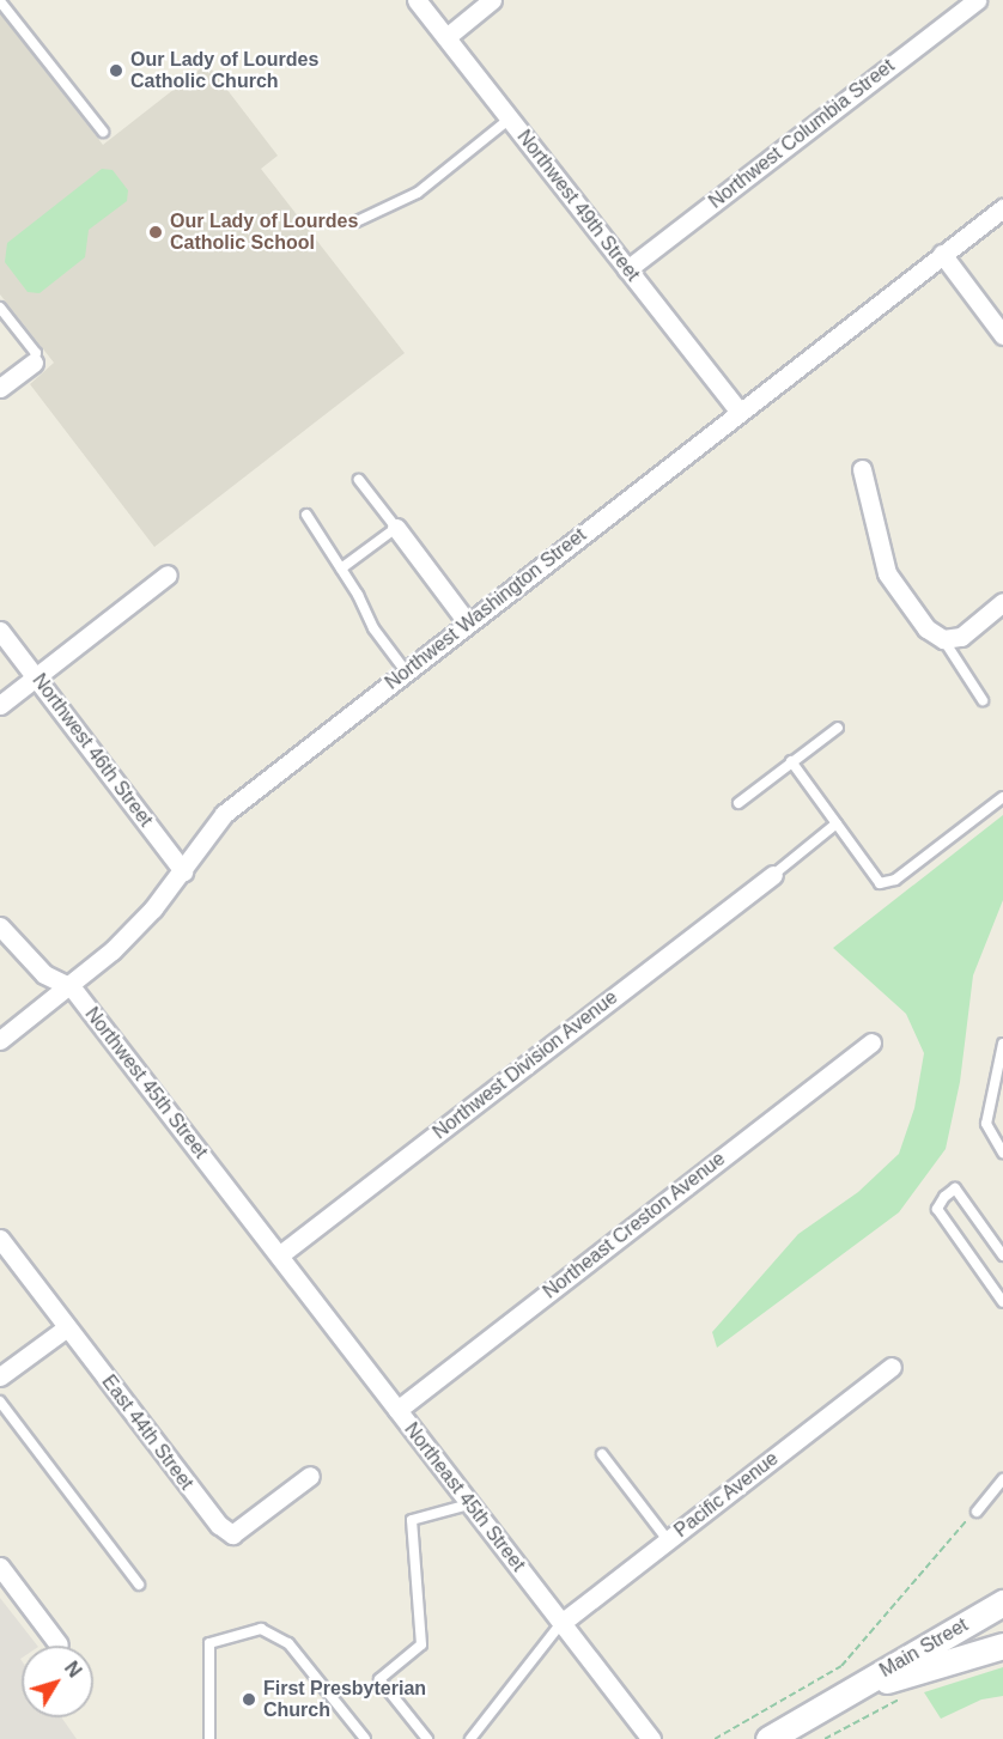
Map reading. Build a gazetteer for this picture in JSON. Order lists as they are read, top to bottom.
{
  "streets": {
    "main road": ["Main Street"],
    "street": [
      "Northwest Columbia Street",
      "Northwest 49th Street",
      "Northwest Washington Street",
      "Northwest 46th Street",
      "Northwest Division Avenue",
      "Northwest 45th Street",
      "Northeast Creston Avenue",
      "East 44th Street",
      "Pacific Avenue",
      "Northeast 45th Street"
    ]
  },
  "crossings": [
    ["Northwest Columbia Street", "Northwest 49th Street"],
    ["Northwest 49th Street", "Northwest Washington Street"],
    ["Northwest Washington Street", "Northwest 46th Street"],
    ["Northwest Washington Street", "Northwest 45th Street"],
    ["Northwest Division Avenue", "Northwest 45th Street"],
    ["Northwest Division Avenue", "Northeast 45th Street"],
    ["Northwest 45th Street", "Northeast 45th Street"],
    ["Northeast Creston Avenue", "Northeast 45th Street"],
    ["Pacific Avenue", "Northeast 45th Street"]
  ],
  "places": ["Our Lady of Lourdes Catholic Church", "Our Lady of Lourdes Catholic School", "First Presbyterian Church"],
  "north": "top right"
}
